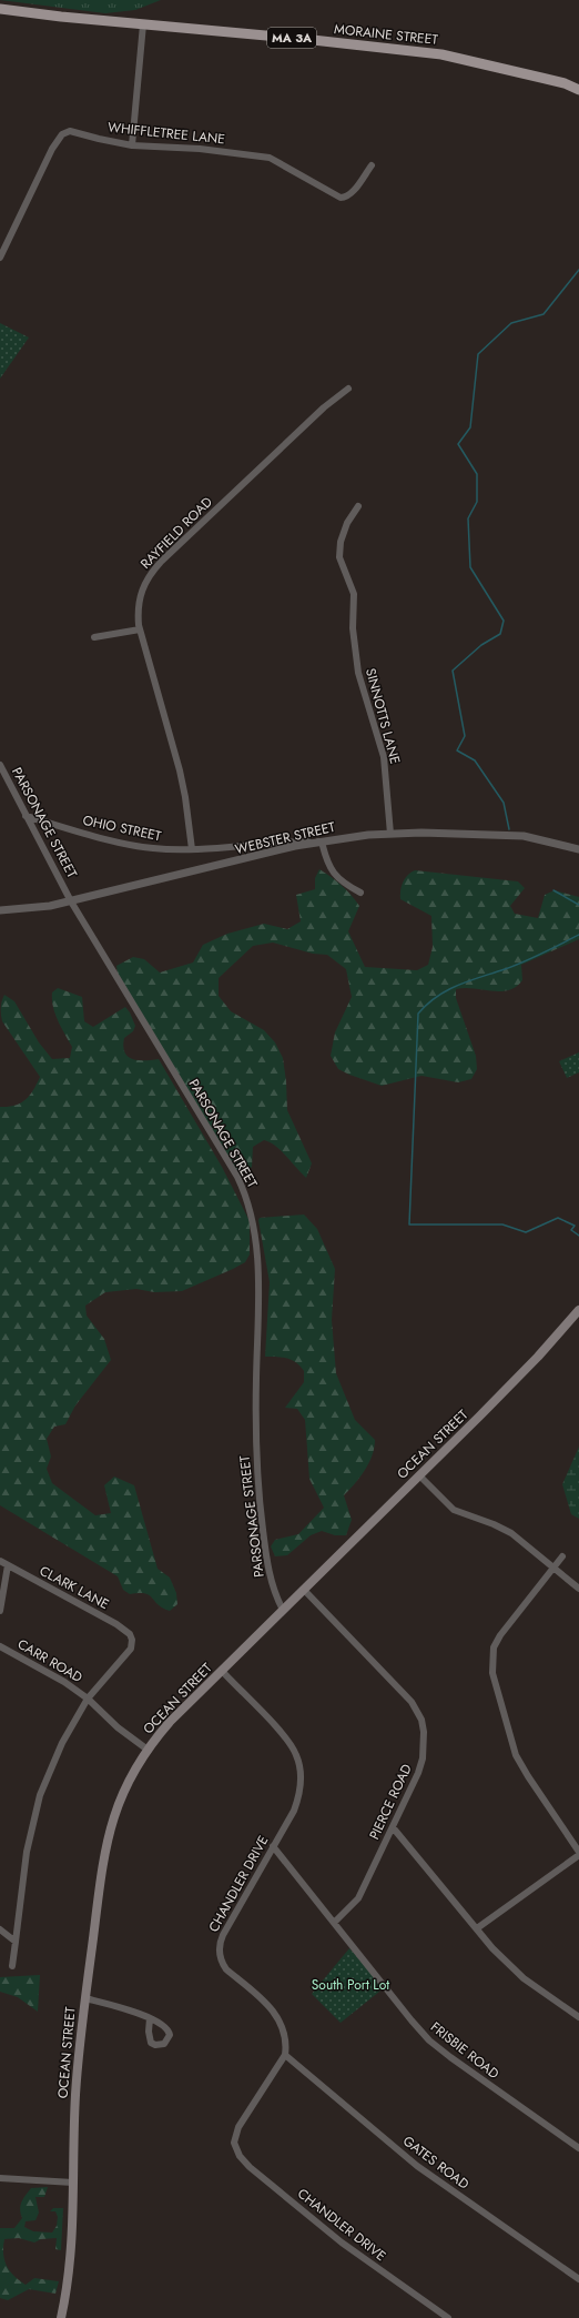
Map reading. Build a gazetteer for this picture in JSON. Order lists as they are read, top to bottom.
{
  "streets": {
    "main road": ["MORAINE STREET", "MA 3A", "OCEAN STREET"],
    "street": [
      "WHIFFLETREE LANE",
      "RAYFIELD ROAD",
      "SINNOTTS LANE",
      "PARSONAGE STREET",
      "OHIO STREET",
      "WEBSTER STREET",
      "CLARK LANE",
      "CARR ROAD",
      "PIERCE ROAD",
      "CHANDLER DRIVE",
      "FRISBIE ROAD",
      "GATES ROAD"
    ]
  },
  "crossings": [
    ["RAYFIELD ROAD", "OHIO STREET"],
    ["SINNOTTS LANE", "WEBSTER STREET"],
    ["PARSONAGE STREET", "OHIO STREET"],
    ["PARSONAGE STREET", "WEBSTER STREET"],
    ["PARSONAGE STREET", "OCEAN STREET"],
    ["OHIO STREET", "WEBSTER STREET"],
    ["OCEAN STREET", "CARR ROAD"],
    ["OCEAN STREET", "PIERCE ROAD"],
    ["OCEAN STREET", "CHANDLER DRIVE"],
    ["CLARK LANE", "CARR ROAD"],
    ["PIERCE ROAD", "FRISBIE ROAD"],
    ["CHANDLER DRIVE", "FRISBIE ROAD"],
    ["CHANDLER DRIVE", "GATES ROAD"]
  ],
  "parks": ["South Port Lot"]
}
